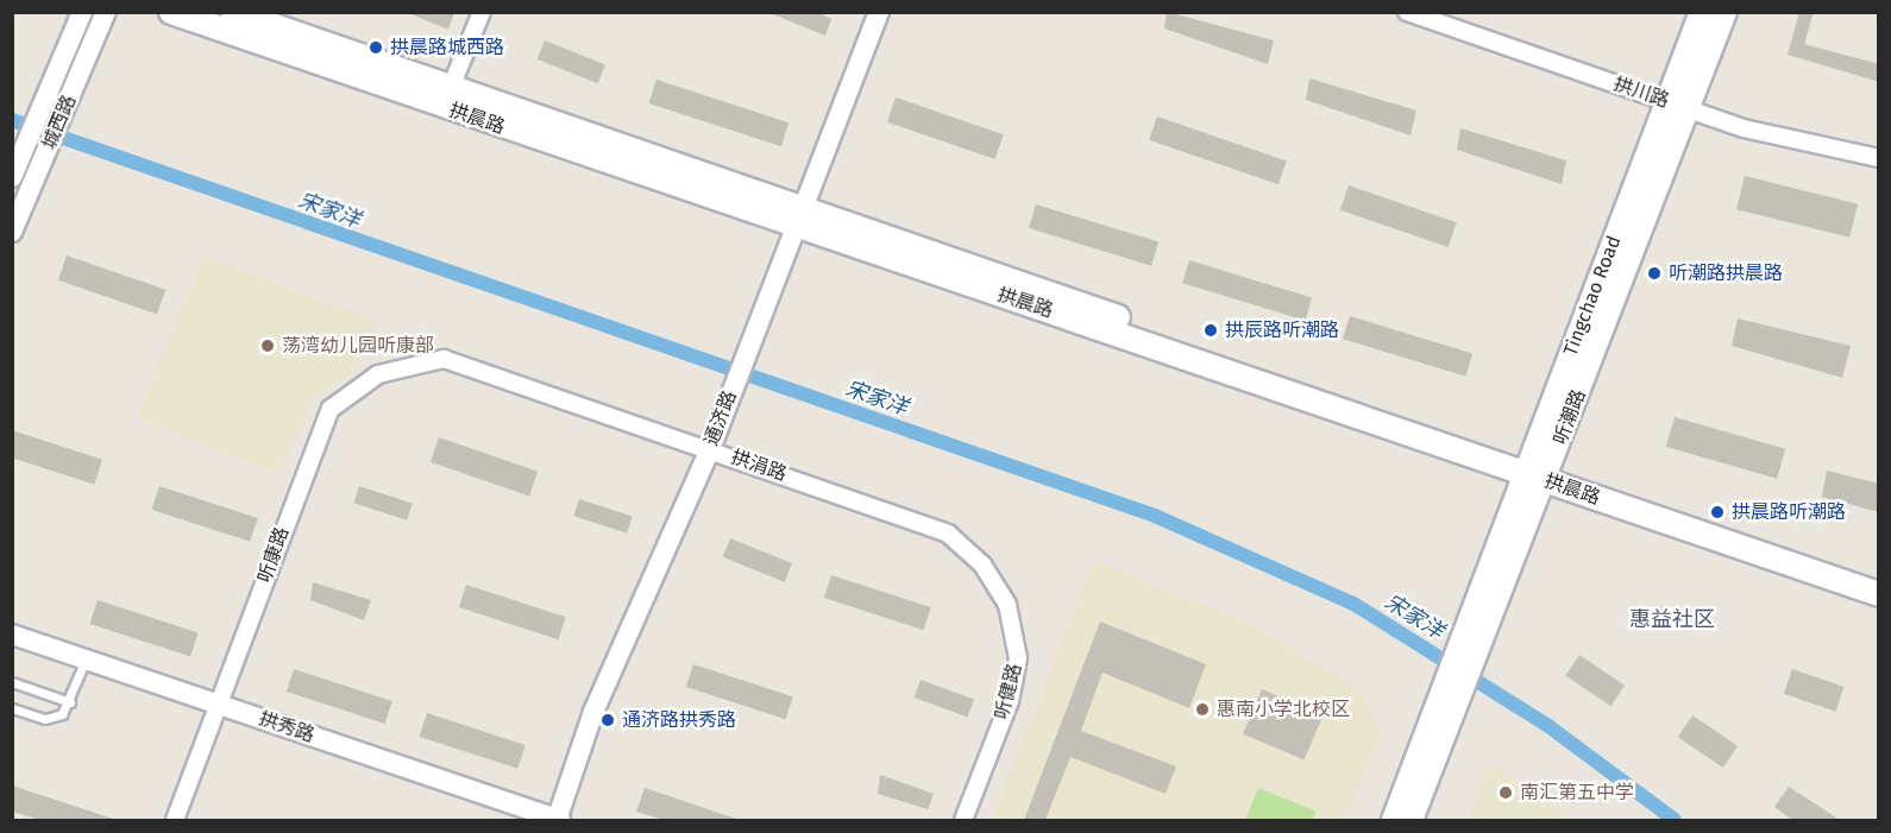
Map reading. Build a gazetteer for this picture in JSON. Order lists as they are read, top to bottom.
{
  "streets": {
    "main road": ["拱晨路", "Tingchao Road"],
    "street": [
      "拱川路",
      "城西路",
      "通济路",
      "拱涓路",
      "听康路",
      "听健路",
      "拱秀路"
    ]
  },
  "crossings": [
    ["拱川路", "Tingchao Road"],
    ["拱晨路", "Tingchao Road"],
    ["拱晨路", "通济路"],
    ["通济路", "拱涓路"],
    ["通济路", "拱秀路"],
    ["拱涓路", "听康路"],
    ["拱涓路", "听健路"],
    ["听康路", "拱秀路"]
  ],
  "districts": ["惠益社区"],
  "water": ["宋家洋"],
  "places": [
    "拱晨路城西路",
    "听潮路拱晨路",
    "拱辰路听潮路",
    "荡湾幼儿园听康部",
    "拱晨路听潮路",
    "惠南小学北校区",
    "通济路拱秀路",
    "南汇第五中学"
  ]
}
